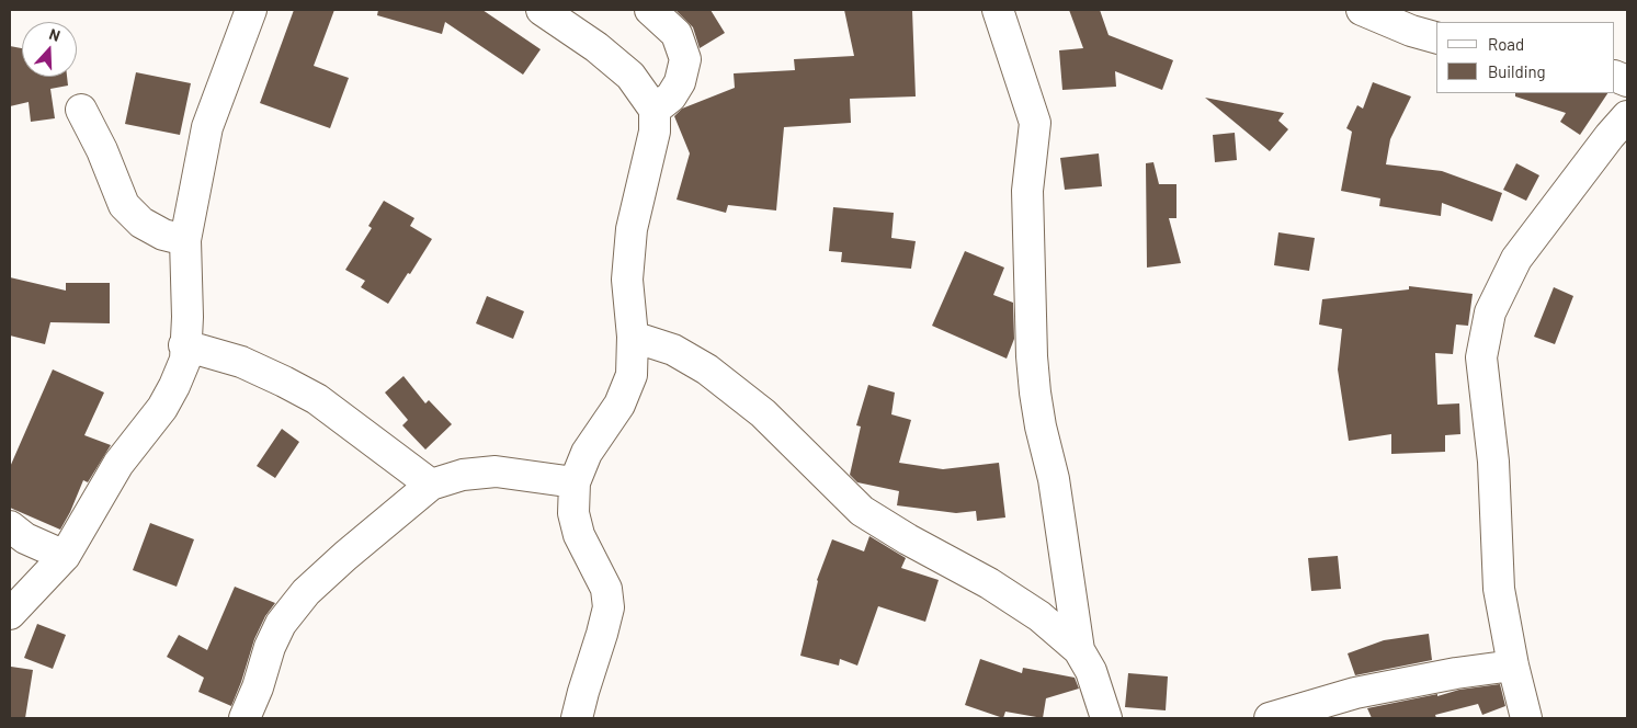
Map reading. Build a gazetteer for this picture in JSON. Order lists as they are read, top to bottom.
{
  "legend": ["Road", "Building"],
  "north": "top"
}
